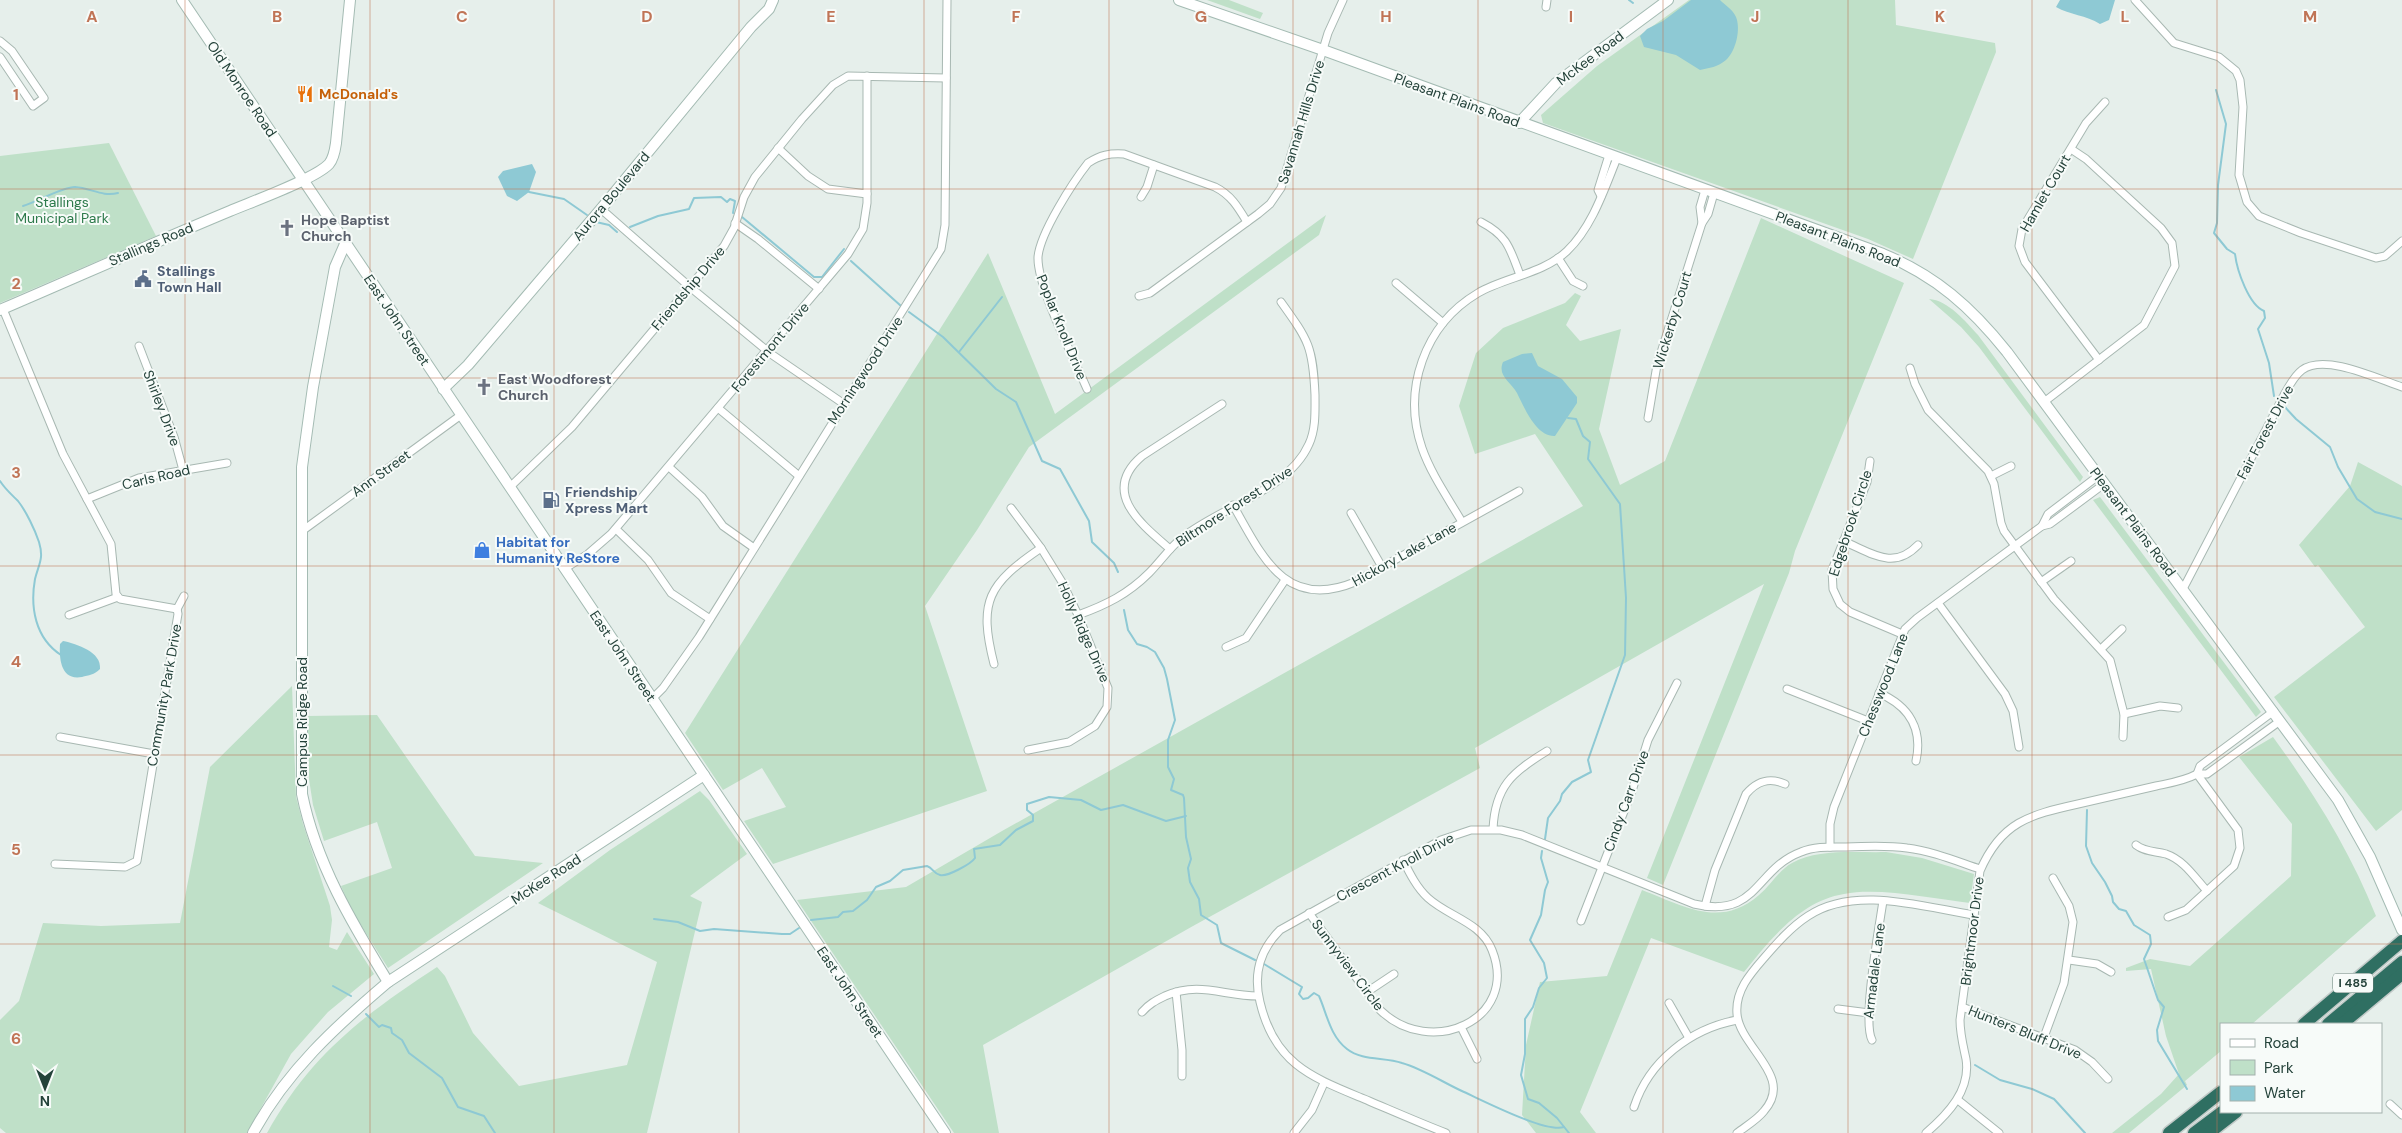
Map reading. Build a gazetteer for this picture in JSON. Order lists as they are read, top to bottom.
{
  "streets": {
    "highway": ["I 485"],
    "street": [
      "McKee Road",
      "Old Monroe Road",
      "Pleasant Plains Road",
      "Savannah Hills Drive",
      "Hamlet Court",
      "Aurora Boulevard",
      "Stallings Road",
      "Friendship Drive",
      "East John Street",
      "Wickerby Court",
      "Poplar Knoll Drive",
      "Forestmont Drive",
      "Morningwood Drive",
      "Shirley Drive",
      "Fair Forest Drive",
      "Ann Street",
      "Carls Road",
      "Biltmore Forest Drive",
      "Edgebrook Circle",
      "Hickory Lake Lane",
      "Holly Ridge Drive",
      "Chesswood Lane",
      "Community Park Drive",
      "Campus Ridge Road",
      "Cindy Carr Drive",
      "Crescent Knoll Drive",
      "Brightmoor Drive",
      "Sunnyview Circle",
      "Armadale Lane",
      "Hunters Bluff Drive"
    ]
  },
  "crossings": [
    ["McKee Road", "Pleasant Plains Road"],
    ["McKee Road", "East John Street"],
    ["McKee Road", "Campus Ridge Road"],
    ["Old Monroe Road", "Stallings Road"],
    ["Old Monroe Road", "East John Street"],
    ["Pleasant Plains Road", "Savannah Hills Drive"],
    ["Pleasant Plains Road", "Wickerby Court"],
    ["Pleasant Plains Road", "Fair Forest Drive"],
    ["Pleasant Plains Road", "Chesswood Lane"],
    ["Pleasant Plains Road", "Brightmoor Drive"],
    ["Savannah Hills Drive", "Poplar Knoll Drive"],
    ["Aurora Boulevard", "East John Street"],
    ["Stallings Road", "East John Street"],
    ["Friendship Drive", "East John Street"],
    ["Friendship Drive", "Forestmont Drive"],
    ["Friendship Drive", "Morningwood Drive"],
    ["East John Street", "Forestmont Drive"],
    ["East John Street", "Morningwood Drive"],
    ["East John Street", "Ann Street"],
    ["East John Street", "Campus Ridge Road"],
    ["Shirley Drive", "Carls Road"],
    ["Ann Street", "Campus Ridge Road"],
    ["Biltmore Forest Drive", "Hickory Lake Lane"],
    ["Biltmore Forest Drive", "Holly Ridge Drive"],
    ["Edgebrook Circle", "Chesswood Lane"],
    ["Chesswood Lane", "Crescent Knoll Drive"],
    ["Cindy Carr Drive", "Crescent Knoll Drive"],
    ["Crescent Knoll Drive", "Brightmoor Drive"],
    ["Crescent Knoll Drive", "Sunnyview Circle"],
    ["Brightmoor Drive", "Hunters Bluff Drive"]
  ],
  "parks": ["Stallings Municipal Park"],
  "places": {
    "restaurant": ["McDonald's"],
    "church": ["Hope Baptist Church", "East Woodforest Church"],
    "public building": ["Stallings Town Hall"],
    "fuel station": ["Friendship Xpress Mart"],
    "shop": ["Habitat for Humanity ReStore"]
  },
  "legend": ["Road", "Park", "Water"],
  "north": "bottom",
  "grid": {
    "columns": [
      "A",
      "B",
      "C",
      "D",
      "E",
      "F",
      "G",
      "H",
      "I",
      "J",
      "K",
      "L",
      "M"
    ],
    "rows": [
      "1",
      "2",
      "3",
      "4",
      "5",
      "6"
    ]
  }
}
